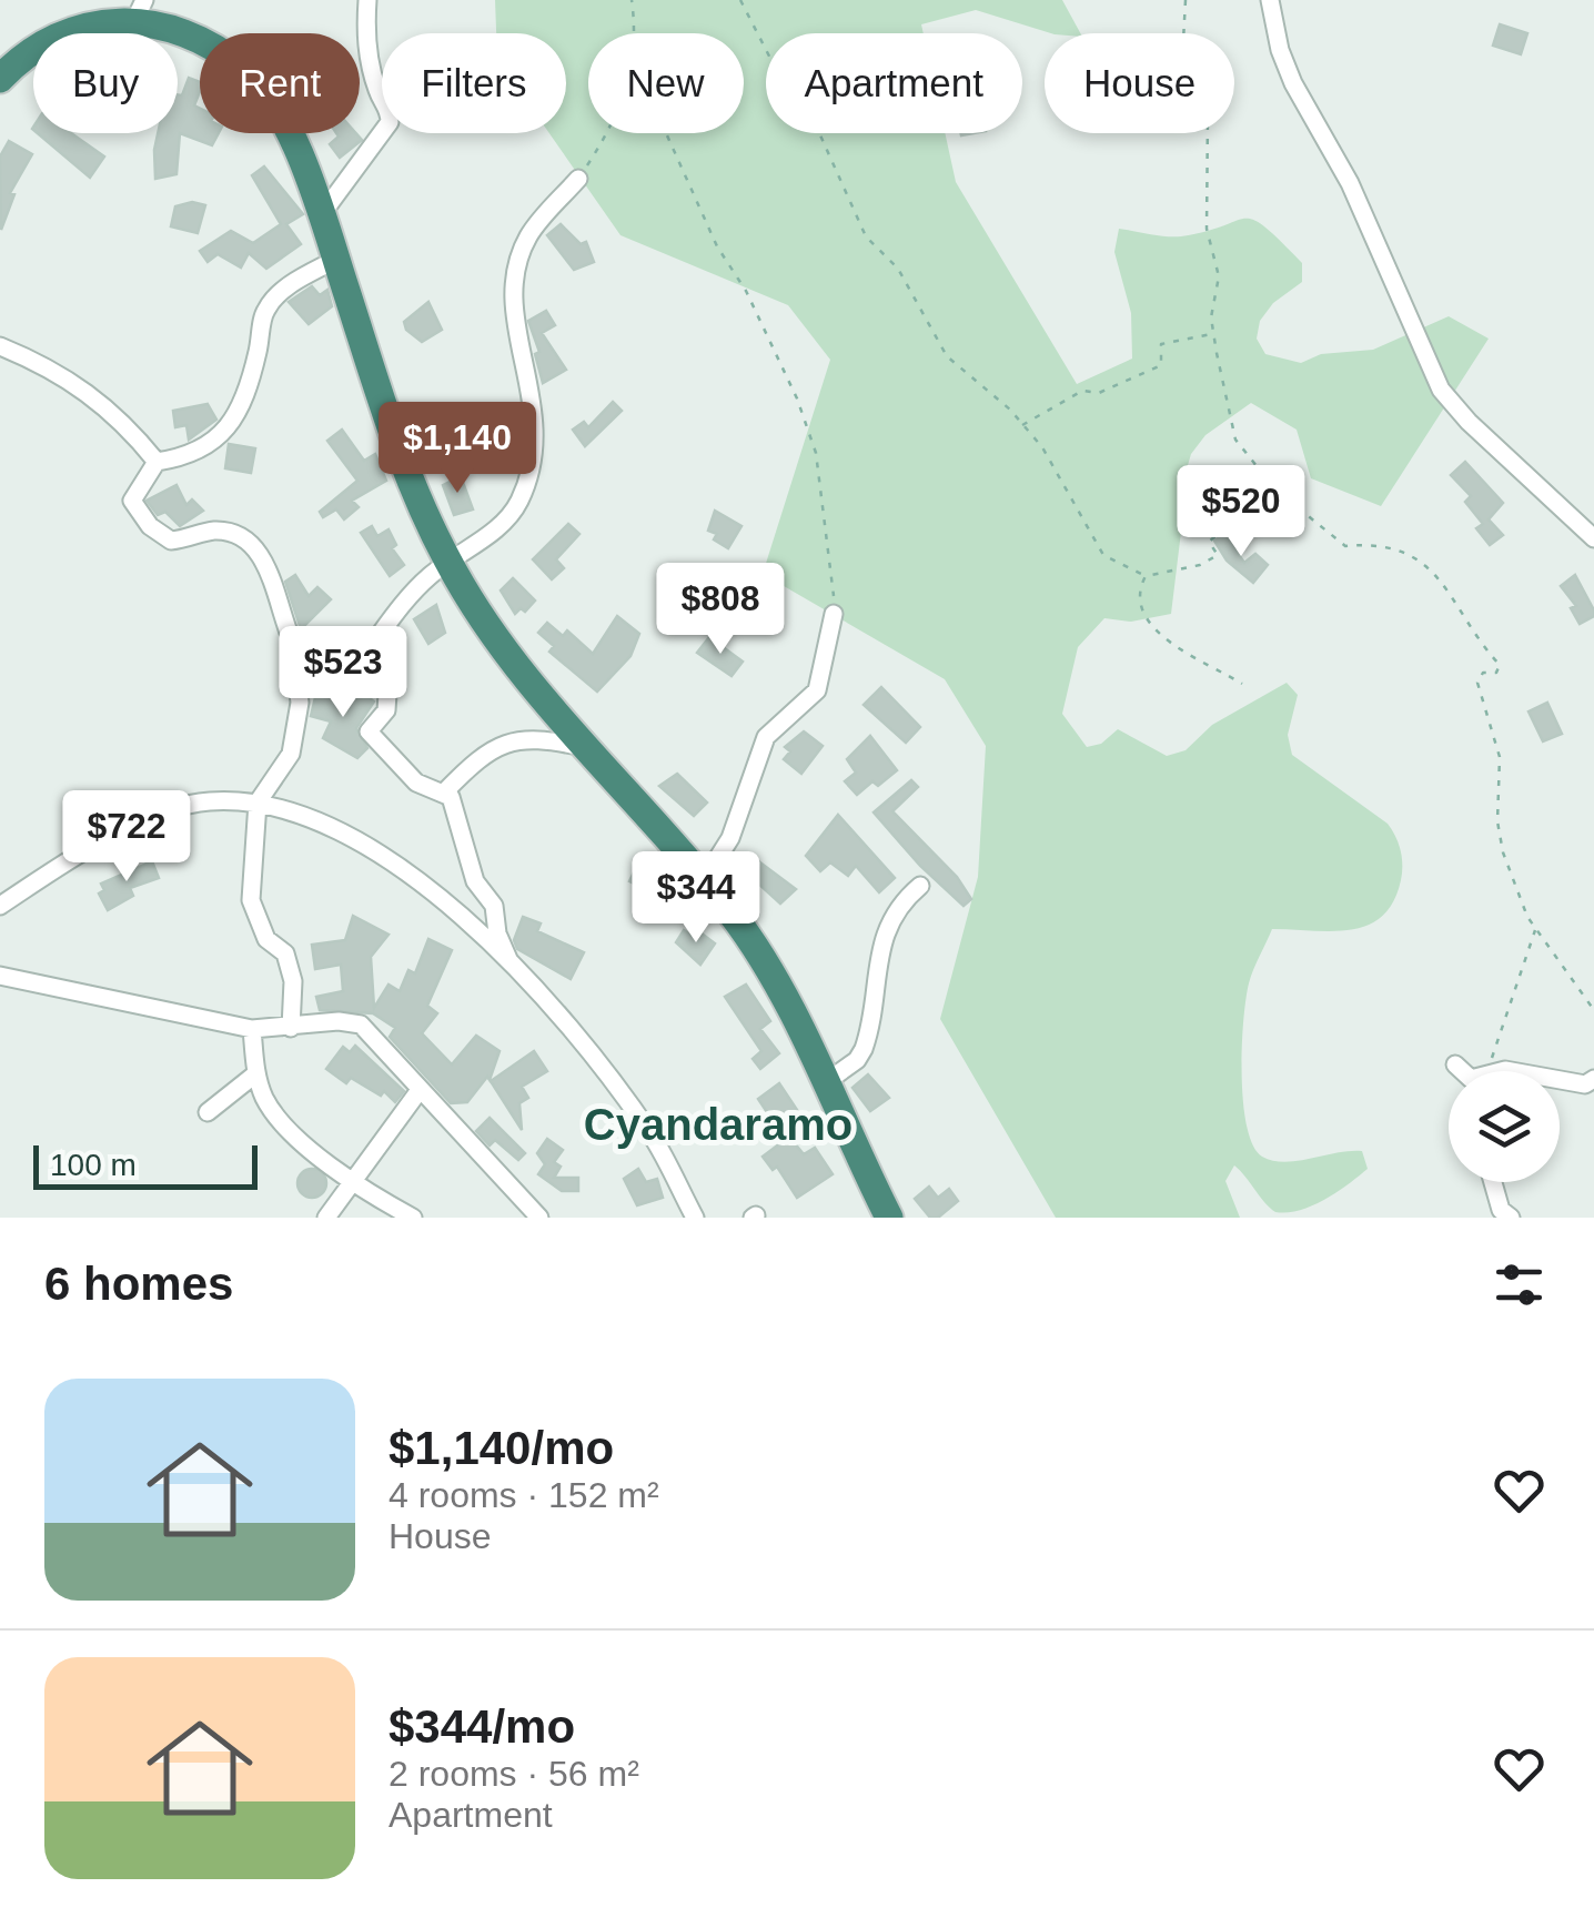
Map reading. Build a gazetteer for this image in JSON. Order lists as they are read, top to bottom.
{
  "districts": ["Cyandaramo"],
  "scale_bar": "100 m",
  "page": {
    "chip": [
      "Buy",
      "Rent",
      "Filters",
      "New",
      "Apartment",
      "House"
    ],
    "price": [
      "$1,140",
      "$520",
      "$808",
      "$523",
      "$722",
      "$344"
    ],
    "scale": "100 m",
    "heading": "6 homes",
    "list": [
      {
        "name": "$1,140/mo",
        "note": "4 rooms · 152 m² · House"
      },
      {
        "name": "$344/mo",
        "note": "2 rooms · 56 m² · Apartment"
      }
    ]
  }
}
